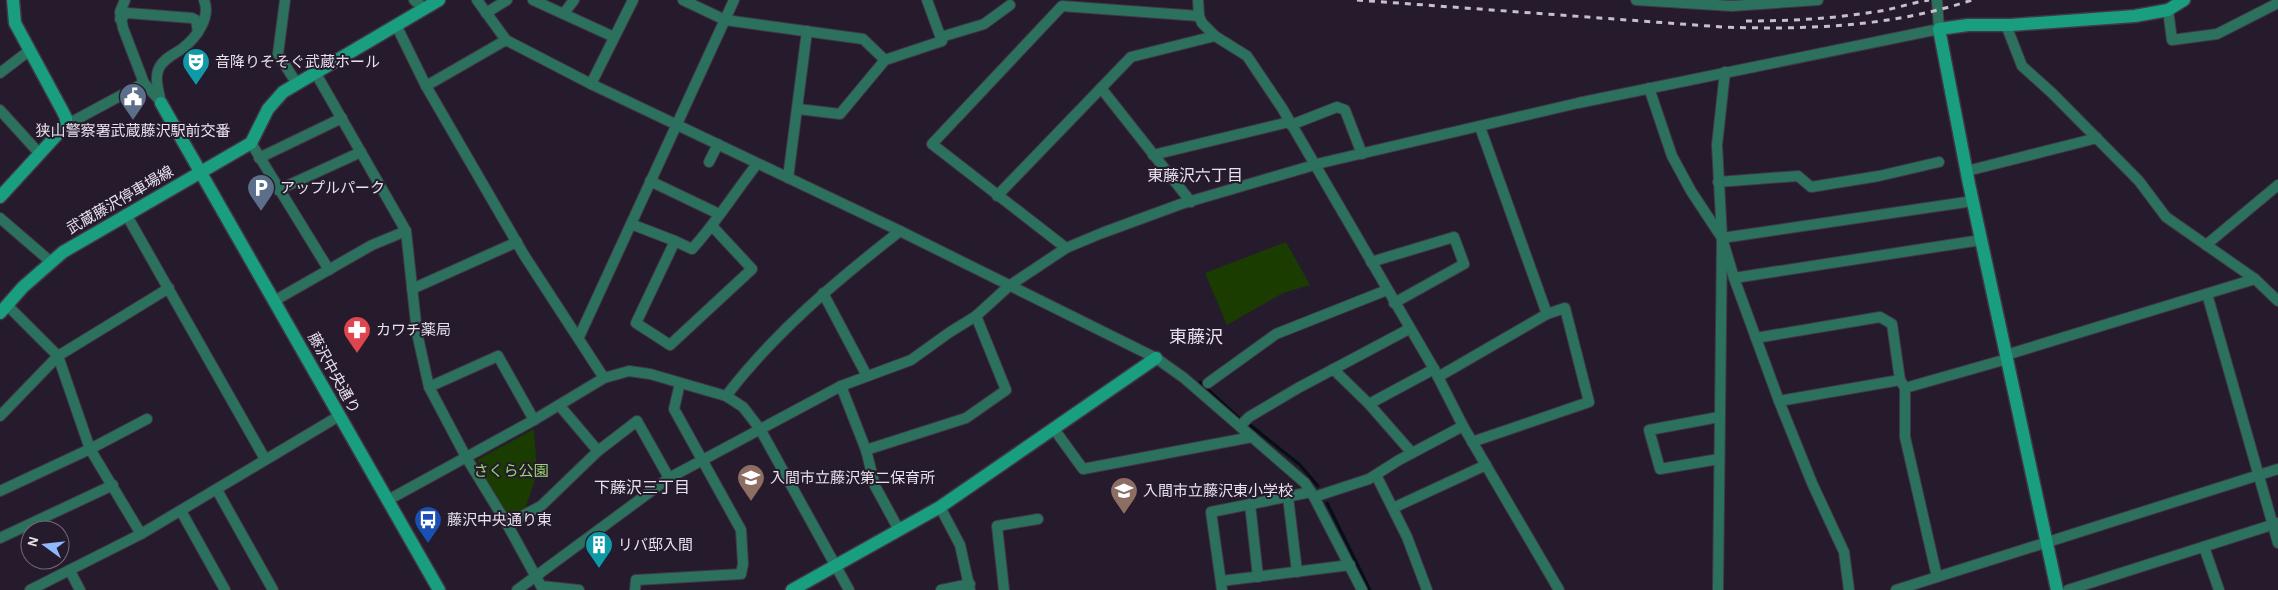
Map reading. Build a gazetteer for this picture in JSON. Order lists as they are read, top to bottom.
{
  "streets": {
    "street": ["武蔵藤沢停車場線", "藤沢中央通り"]
  },
  "crossings": [
    ["武蔵藤沢停車場線", "藤沢中央通り"]
  ],
  "districts": ["東藤沢六丁目", "東藤沢", "下藤沢三丁目"],
  "parks": ["さくら公園"],
  "places": {
    "theatre": ["音降りそそぐ武蔵ホール"],
    "public building": ["狭山警察署武蔵藤沢駅前交番"],
    "parking": ["アップルパーク"],
    "pharmacy": ["カワチ薬局"],
    "school or university": ["入間市立藤沢第二保育所", "入間市立藤沢東小学校"],
    "bus stop": ["藤沢中央通り東"],
    "building": ["リバ邸入間"]
  },
  "north": "left"
}
